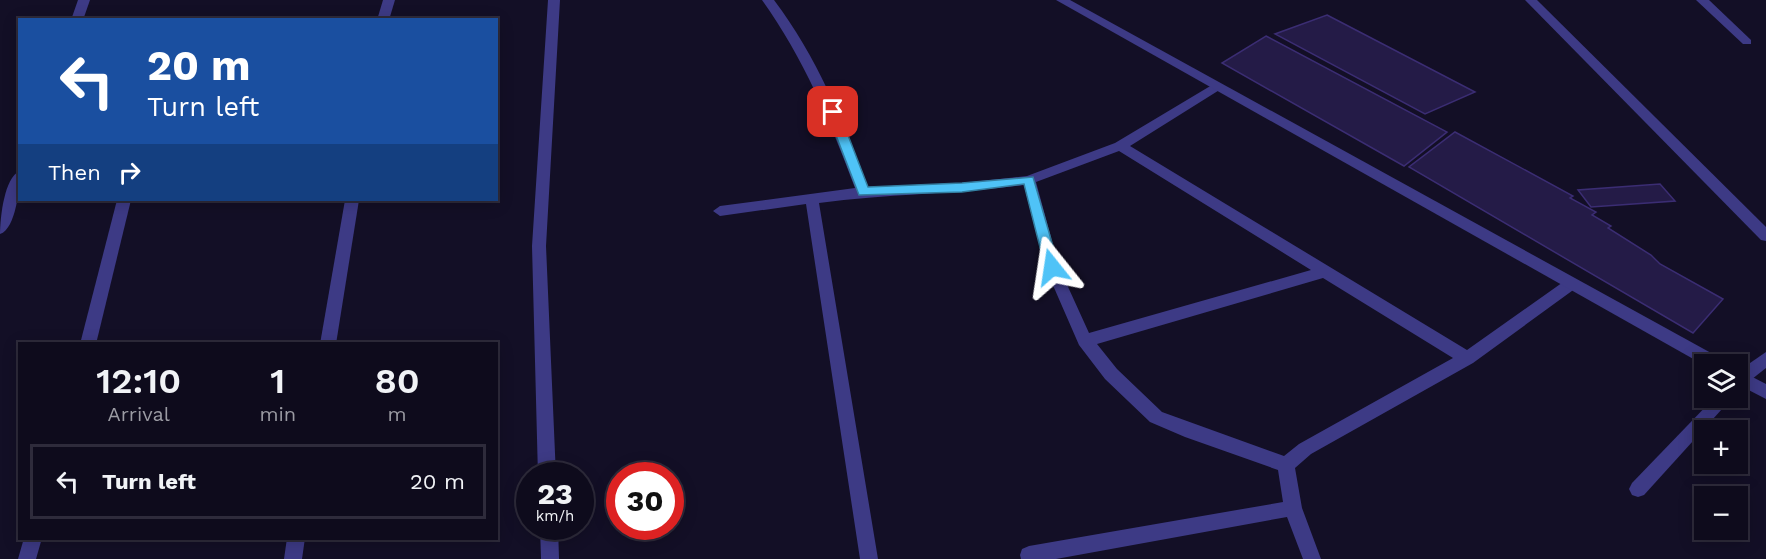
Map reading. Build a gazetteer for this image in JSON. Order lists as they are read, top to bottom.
{
  "page": {
    "turn": ["20 m", "Turn left"],
    "then": "Then",
    "eta": [
      "12:10",
      "Arrival",
      "1",
      "min",
      "80",
      "m"
    ],
    "map_buttons": ["+", "−"],
    "list": [
      {
        "name": "Turn left",
        "value": "20 m"
      }
    ],
    "speed": "23 km/h",
    "limit": "30"
  }
}
